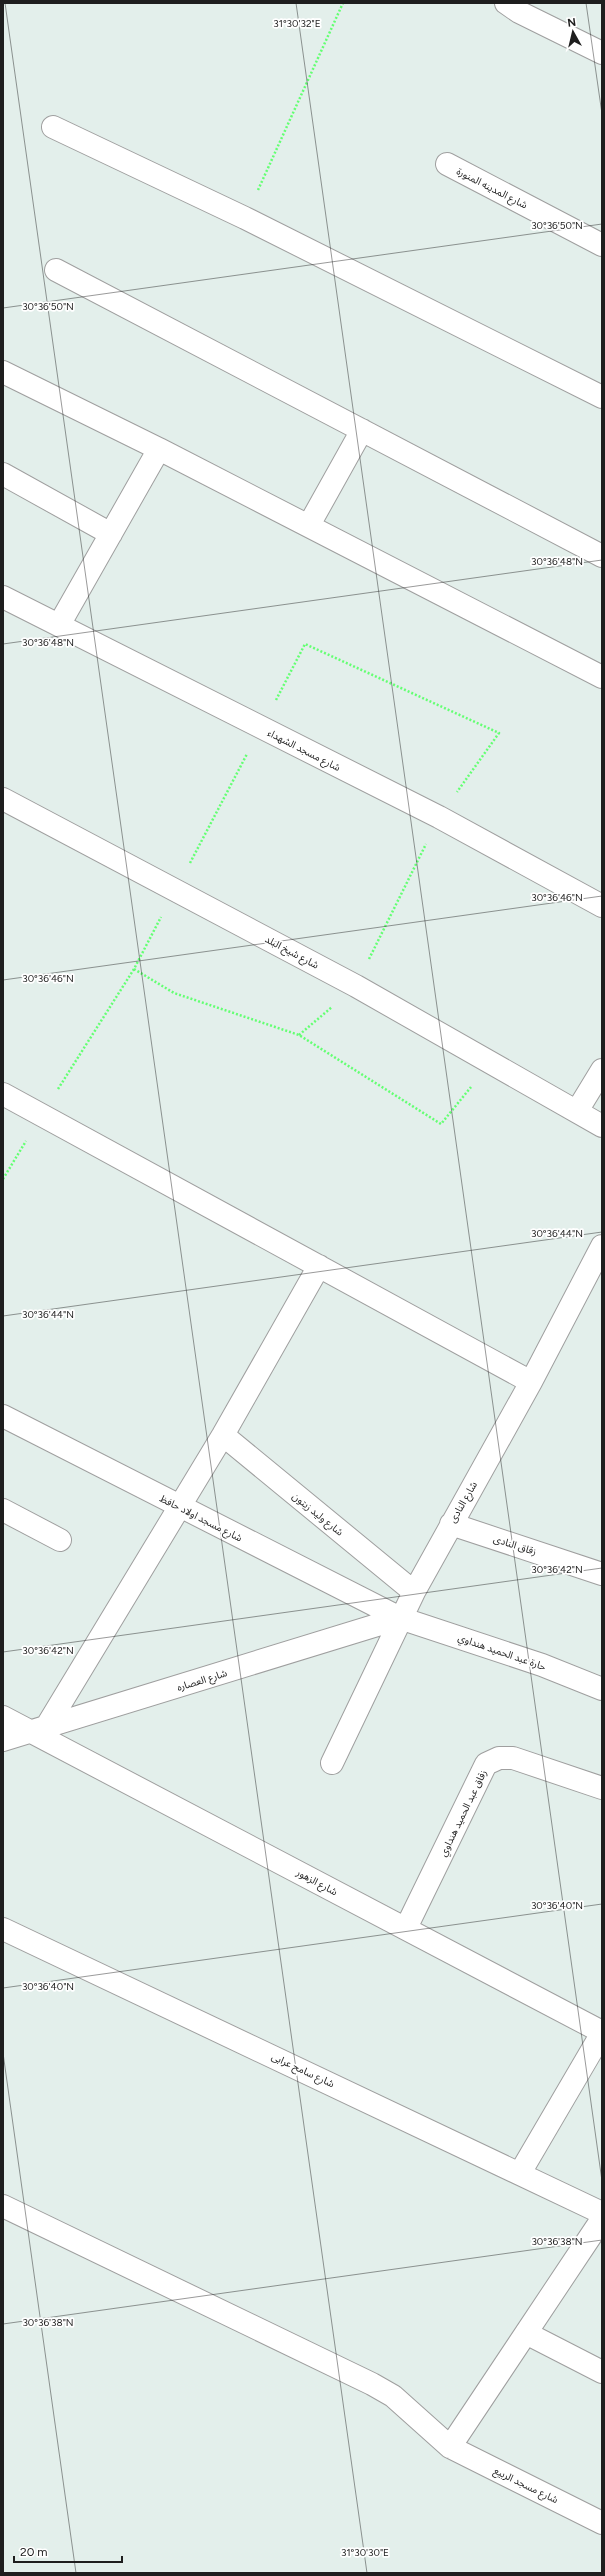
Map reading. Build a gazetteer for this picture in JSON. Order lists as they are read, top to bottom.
{
  "streets": {
    "street": [
      "شارع المدينه المنورة",
      "شارع مسجد الشهداء",
      "شارع شيخ البلد",
      "شارع النادى",
      "شارع وليد زيتون",
      "شارع مسجد اولاد حافظ",
      "زقاق النادى",
      "حارة عبد الحميد هنداوي",
      "شارع العصاره",
      "زقاق عبد الحميد هنداوي",
      "شارع الزهور",
      "شارع سامح عرابى",
      "شارع مسجد الربيع"
    ]
  },
  "crossings": [
    ["شارع النادى", "شارع وليد زيتون"],
    ["شارع النادى", "شارع مسجد اولاد حافظ"],
    ["شارع النادى", "زقاق النادى"],
    ["شارع النادى", "حارة عبد الحميد هنداوي"],
    ["شارع النادى", "شارع العصاره"],
    ["شارع مسجد اولاد حافظ", "حارة عبد الحميد هنداوي"],
    ["شارع مسجد اولاد حافظ", "شارع العصاره"],
    ["حارة عبد الحميد هنداوي", "شارع العصاره"],
    ["شارع العصاره", "شارع الزهور"],
    ["زقاق عبد الحميد هنداوي", "شارع الزهور"]
  ],
  "scale_bar": "20 m",
  "north": "top",
  "coordinates": [
    "31°30'32\"E",
    "30°36'50\"N",
    "30°36'48\"N",
    "30°36'46\"N",
    "30°36'44\"N",
    "30°36'42\"N",
    "30°36'40\"N",
    "30°36'38\"N",
    "31°30'30\"E"
  ]
}
